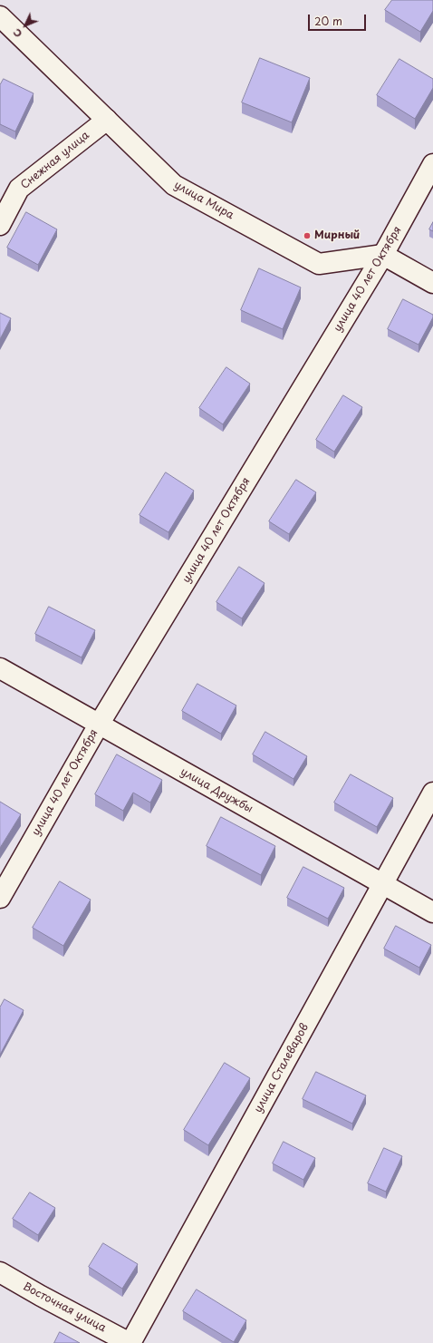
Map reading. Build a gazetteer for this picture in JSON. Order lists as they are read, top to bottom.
{
  "streets": {
    "street": [
      "Снежная улица",
      "улица Мира",
      "улица 40 лет Октября",
      "улица Дружбы",
      "улица Сталеваров",
      "Восточная улица"
    ]
  },
  "crossings": [
    ["Снежная улица", "улица Мира"],
    ["улица Мира", "улица 40 лет Октября"],
    ["улица 40 лет Октября", "улица Дружбы"],
    ["улица Дружбы", "улица Сталеваров"],
    ["улица Сталеваров", "Восточная улица"]
  ],
  "places": ["Мирный"],
  "scale_bar": "20 m",
  "north": "bottom left"
}
